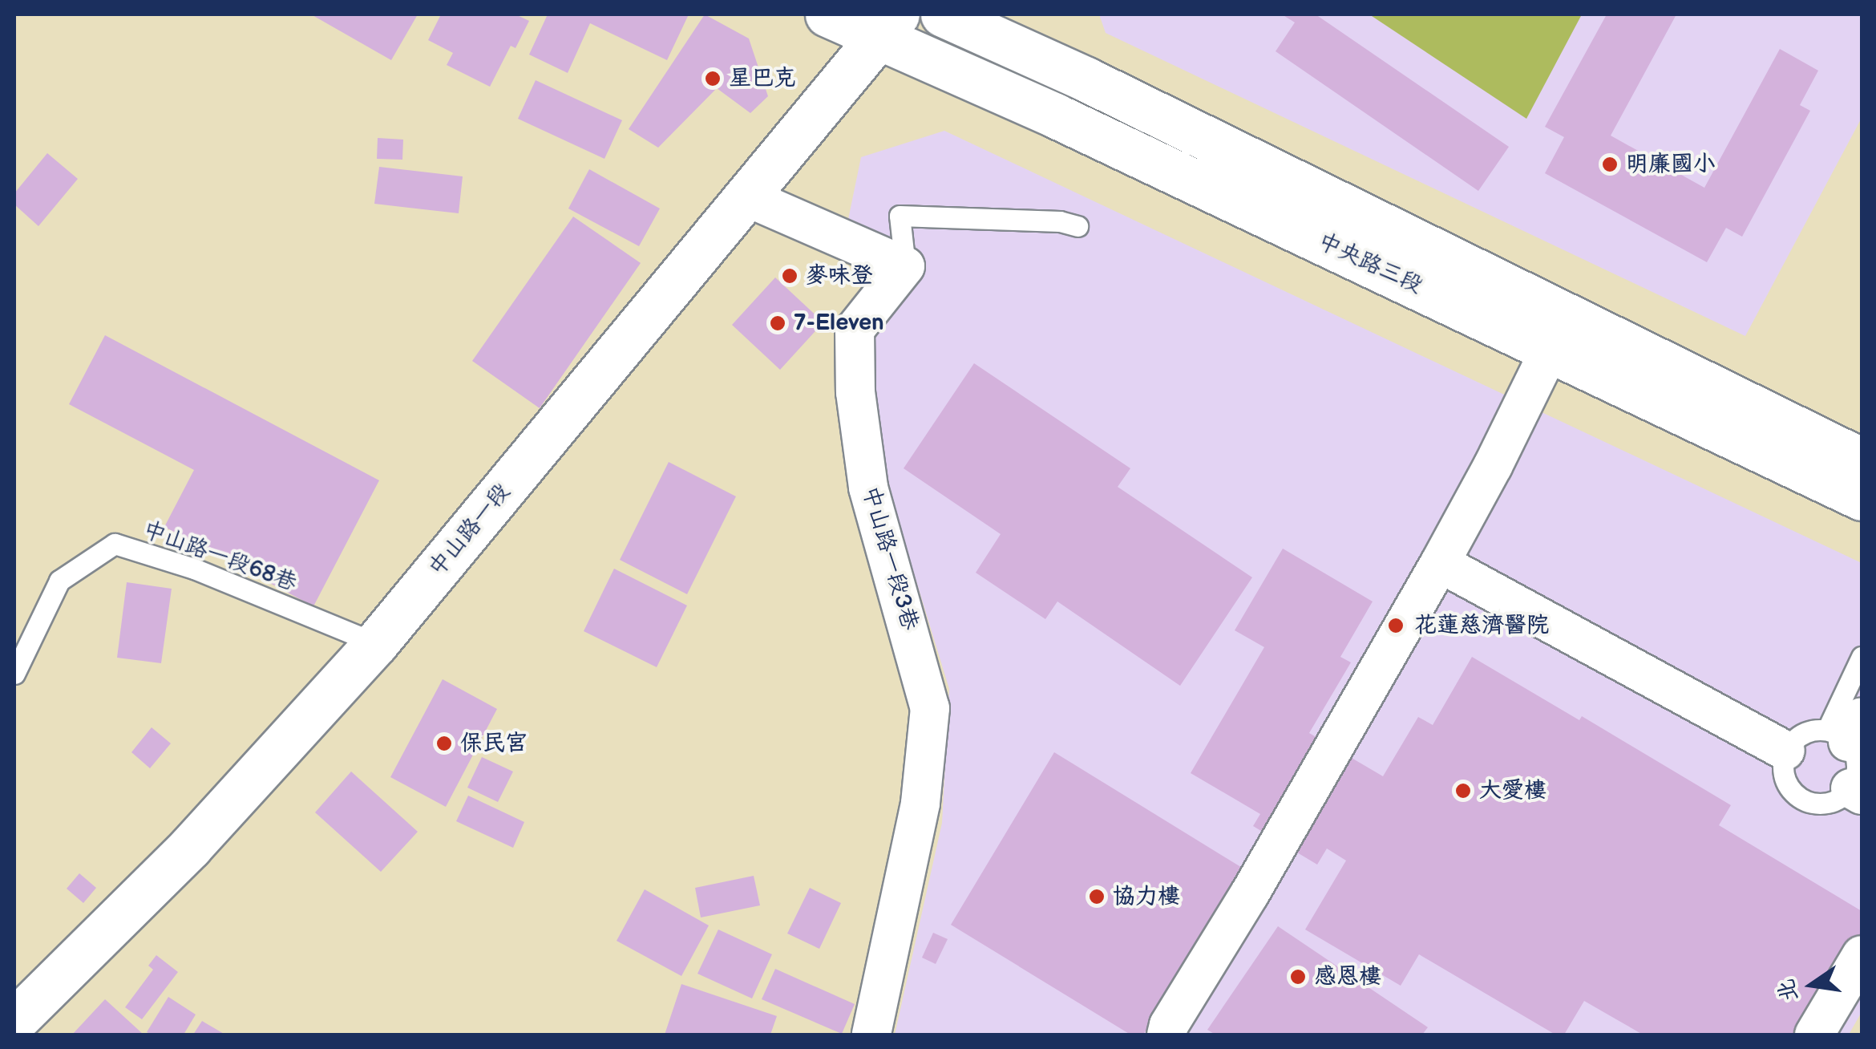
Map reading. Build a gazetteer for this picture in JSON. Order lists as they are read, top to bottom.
{
  "streets": {
    "street": ["中央路三段", "中山路一段", "中山路一段3巷"],
    "lane": ["中山路一段68巷"]
  },
  "crossings": [
    ["中央路三段", "中山路一段"],
    ["中山路一段", "中山路一段68巷"]
  ],
  "places": [
    "星巴克",
    "明廉國小",
    "麥味登",
    "7-Eleven",
    "花蓮慈濟醫院",
    "保民宮",
    "大愛樓",
    "協力樓",
    "感恩樓"
  ],
  "north": "left"
}
